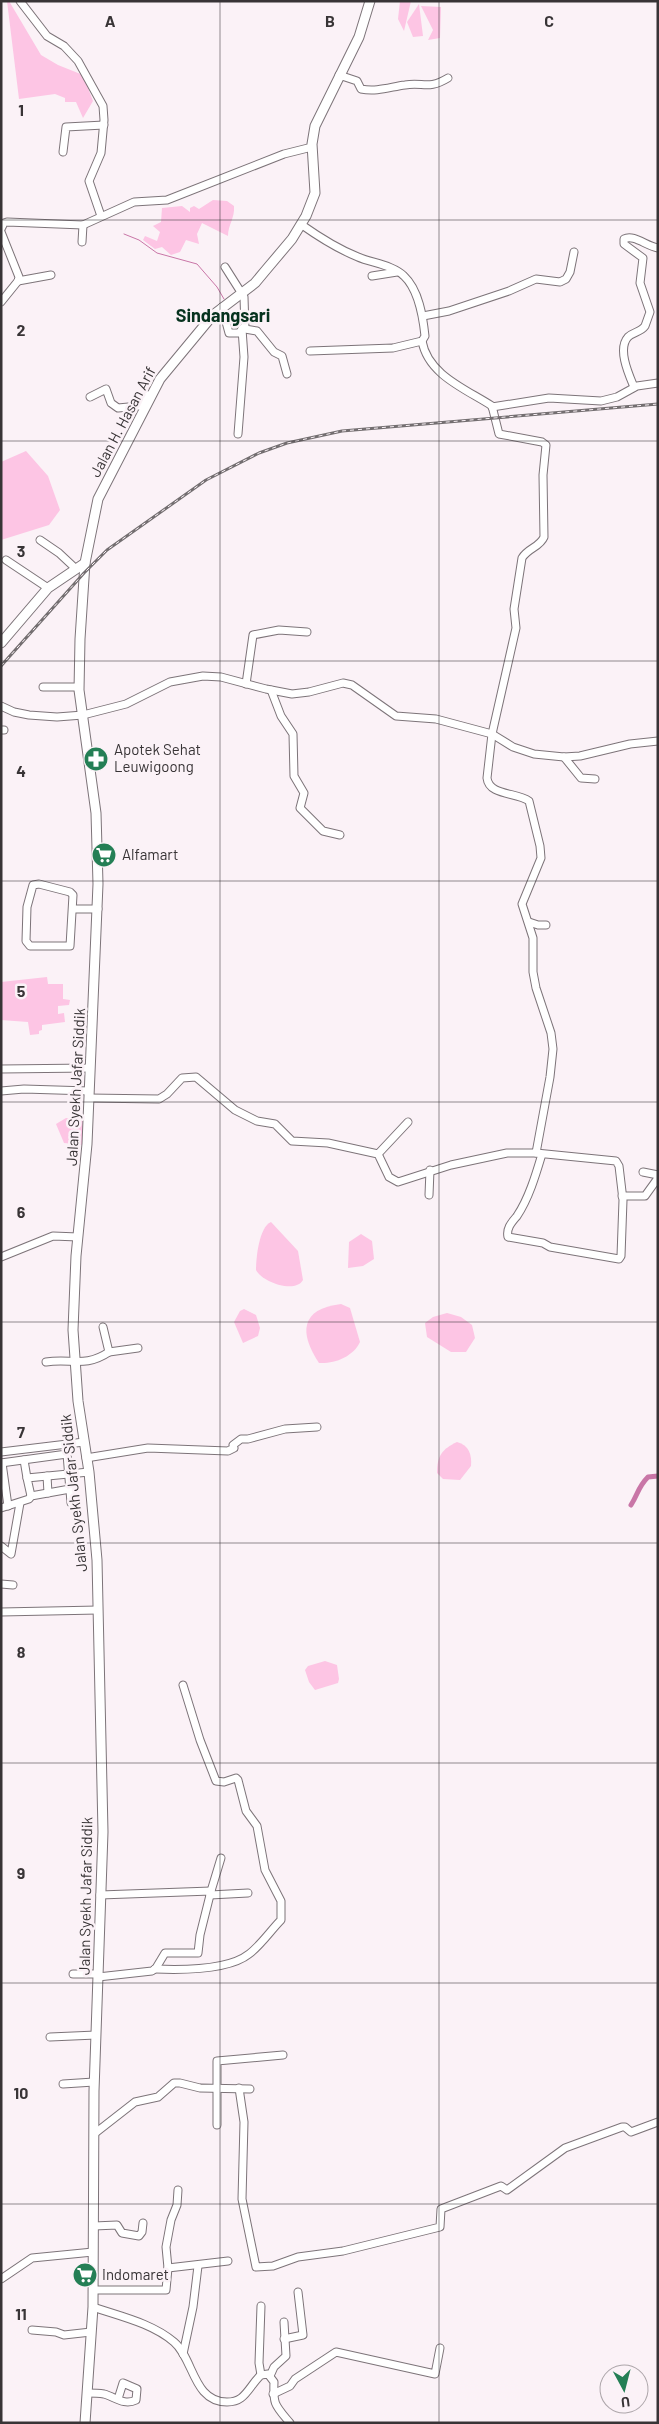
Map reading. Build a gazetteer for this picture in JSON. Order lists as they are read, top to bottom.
{
  "streets": {
    "main road": ["Jalan H. Hasan Arif", "Jalan Syekh Jafar Siddik"]
  },
  "crossings": [
    ["Jalan H. Hasan Arif", "Jalan Syekh Jafar Siddik"]
  ],
  "districts": ["Sindangsari"],
  "places": {
    "pharmacy": ["Apotek Sehat Leuwigoong"],
    "supermarket": ["Alfamart", "Indomaret"]
  },
  "north": "bottom",
  "grid": {
    "columns": ["A", "B", "C"],
    "rows": [
      "1",
      "2",
      "3",
      "4",
      "5",
      "6",
      "7",
      "8",
      "9",
      "10",
      "11"
    ]
  }
}
